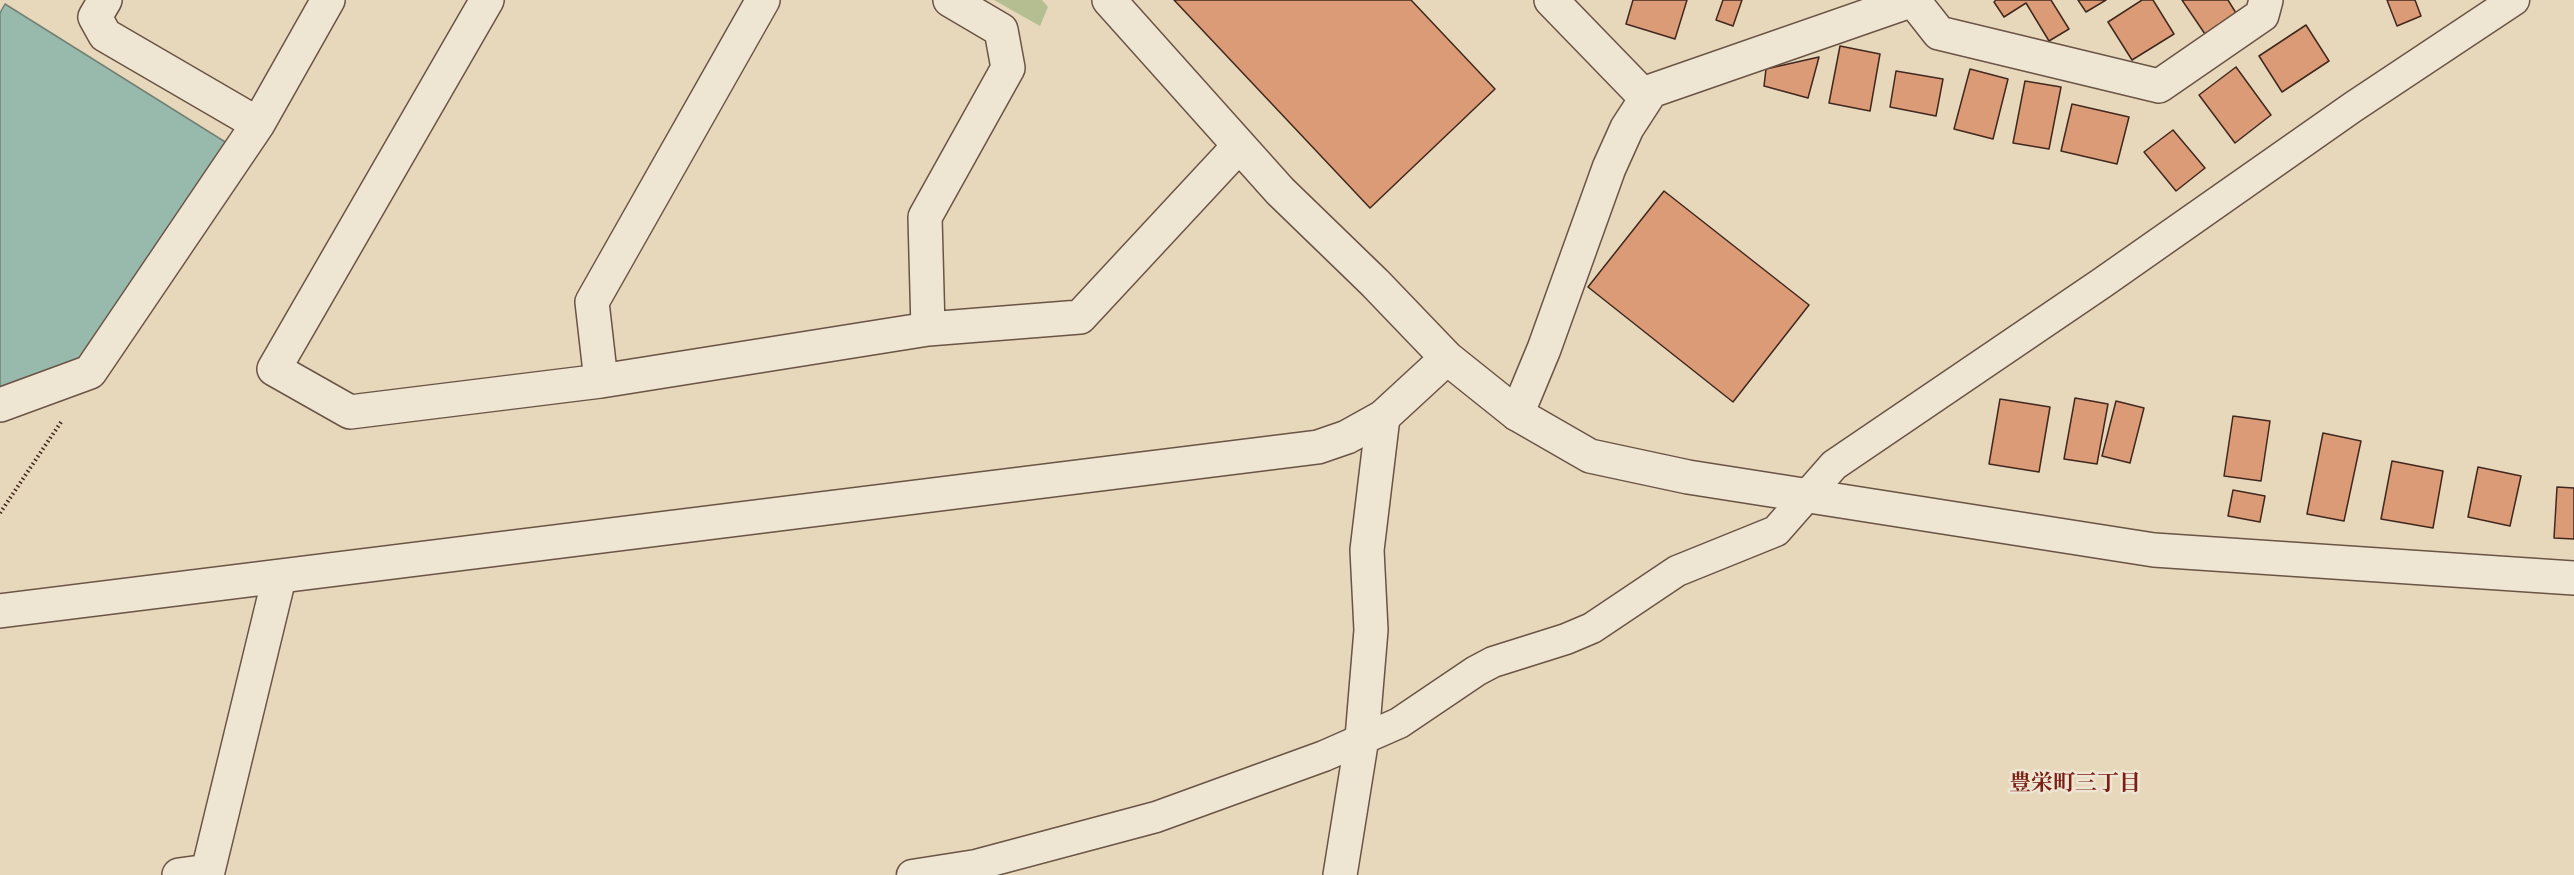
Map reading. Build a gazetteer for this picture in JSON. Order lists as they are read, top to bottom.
{
  "districts": ["豊栄町三丁目"]
}
